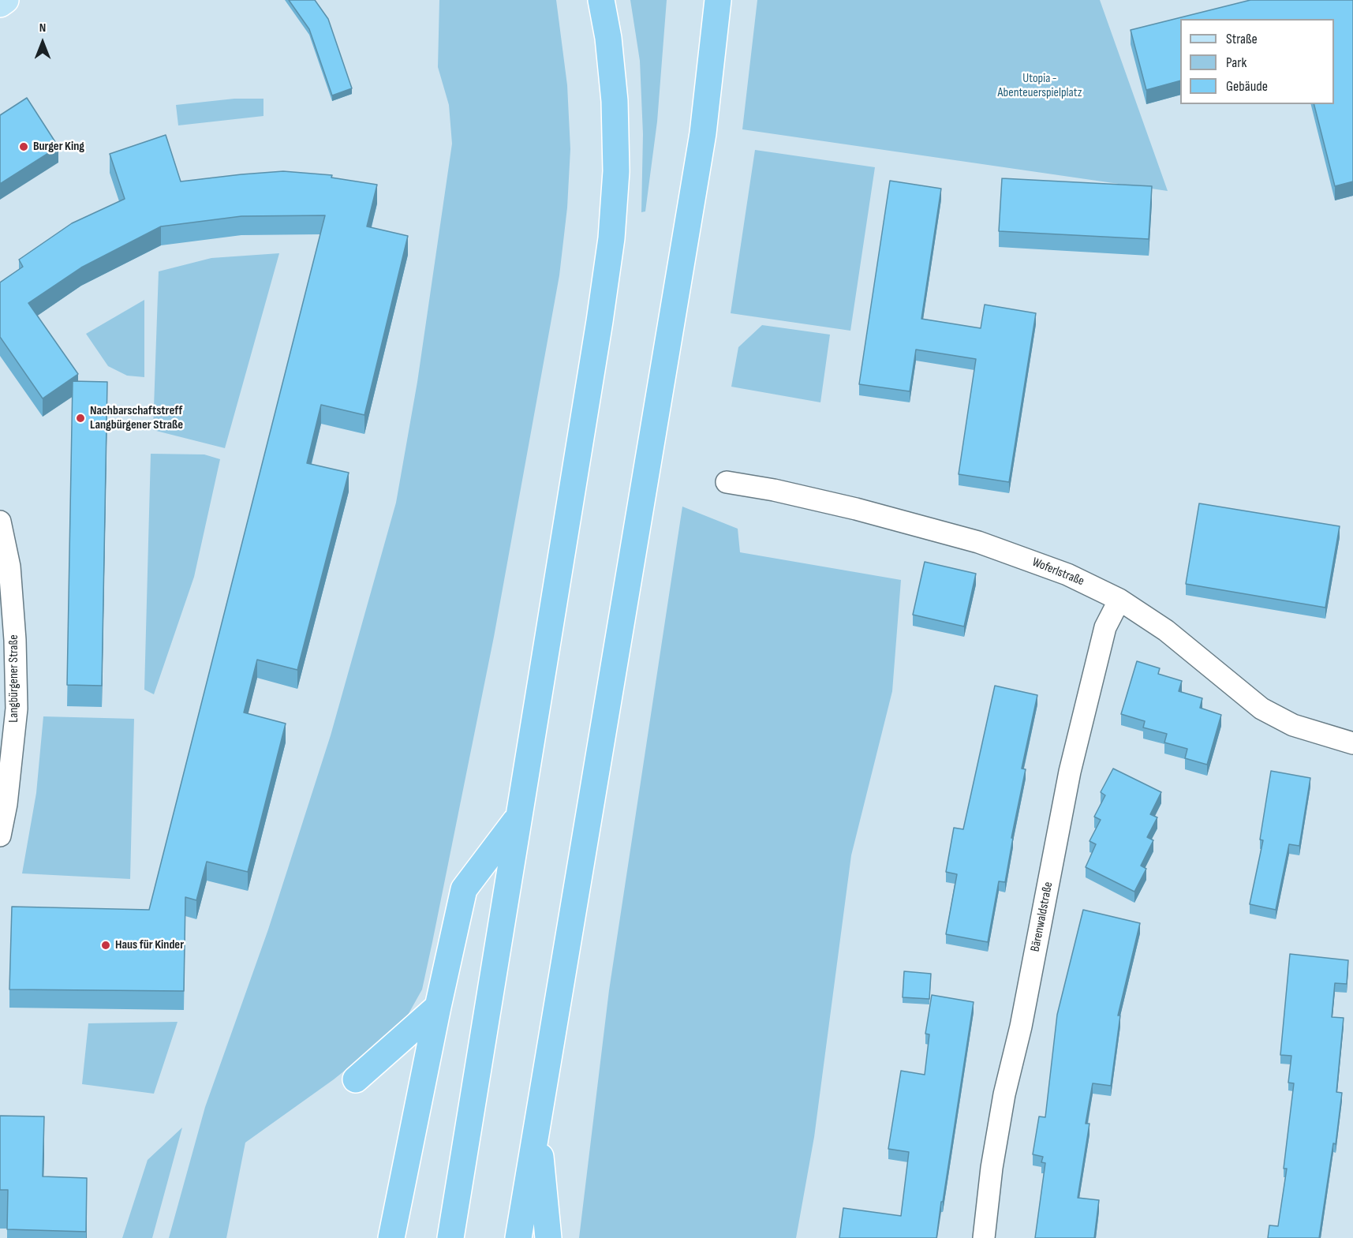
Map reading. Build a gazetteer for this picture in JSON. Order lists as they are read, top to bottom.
{
  "streets": {
    "street": ["Woferlstraße", "Langbürgener Straße", "Bärenwaldstraße"]
  },
  "crossings": [
    ["Woferlstraße", "Bärenwaldstraße"]
  ],
  "parks": ["Utopia - Abenteuerspielplatz"],
  "places": ["Burger King", "Nachbarschaftstreff Langbürgener Straße", "Haus für Kinder"],
  "legend": ["Straße", "Park", "Gebäude"],
  "north": "top"
}
